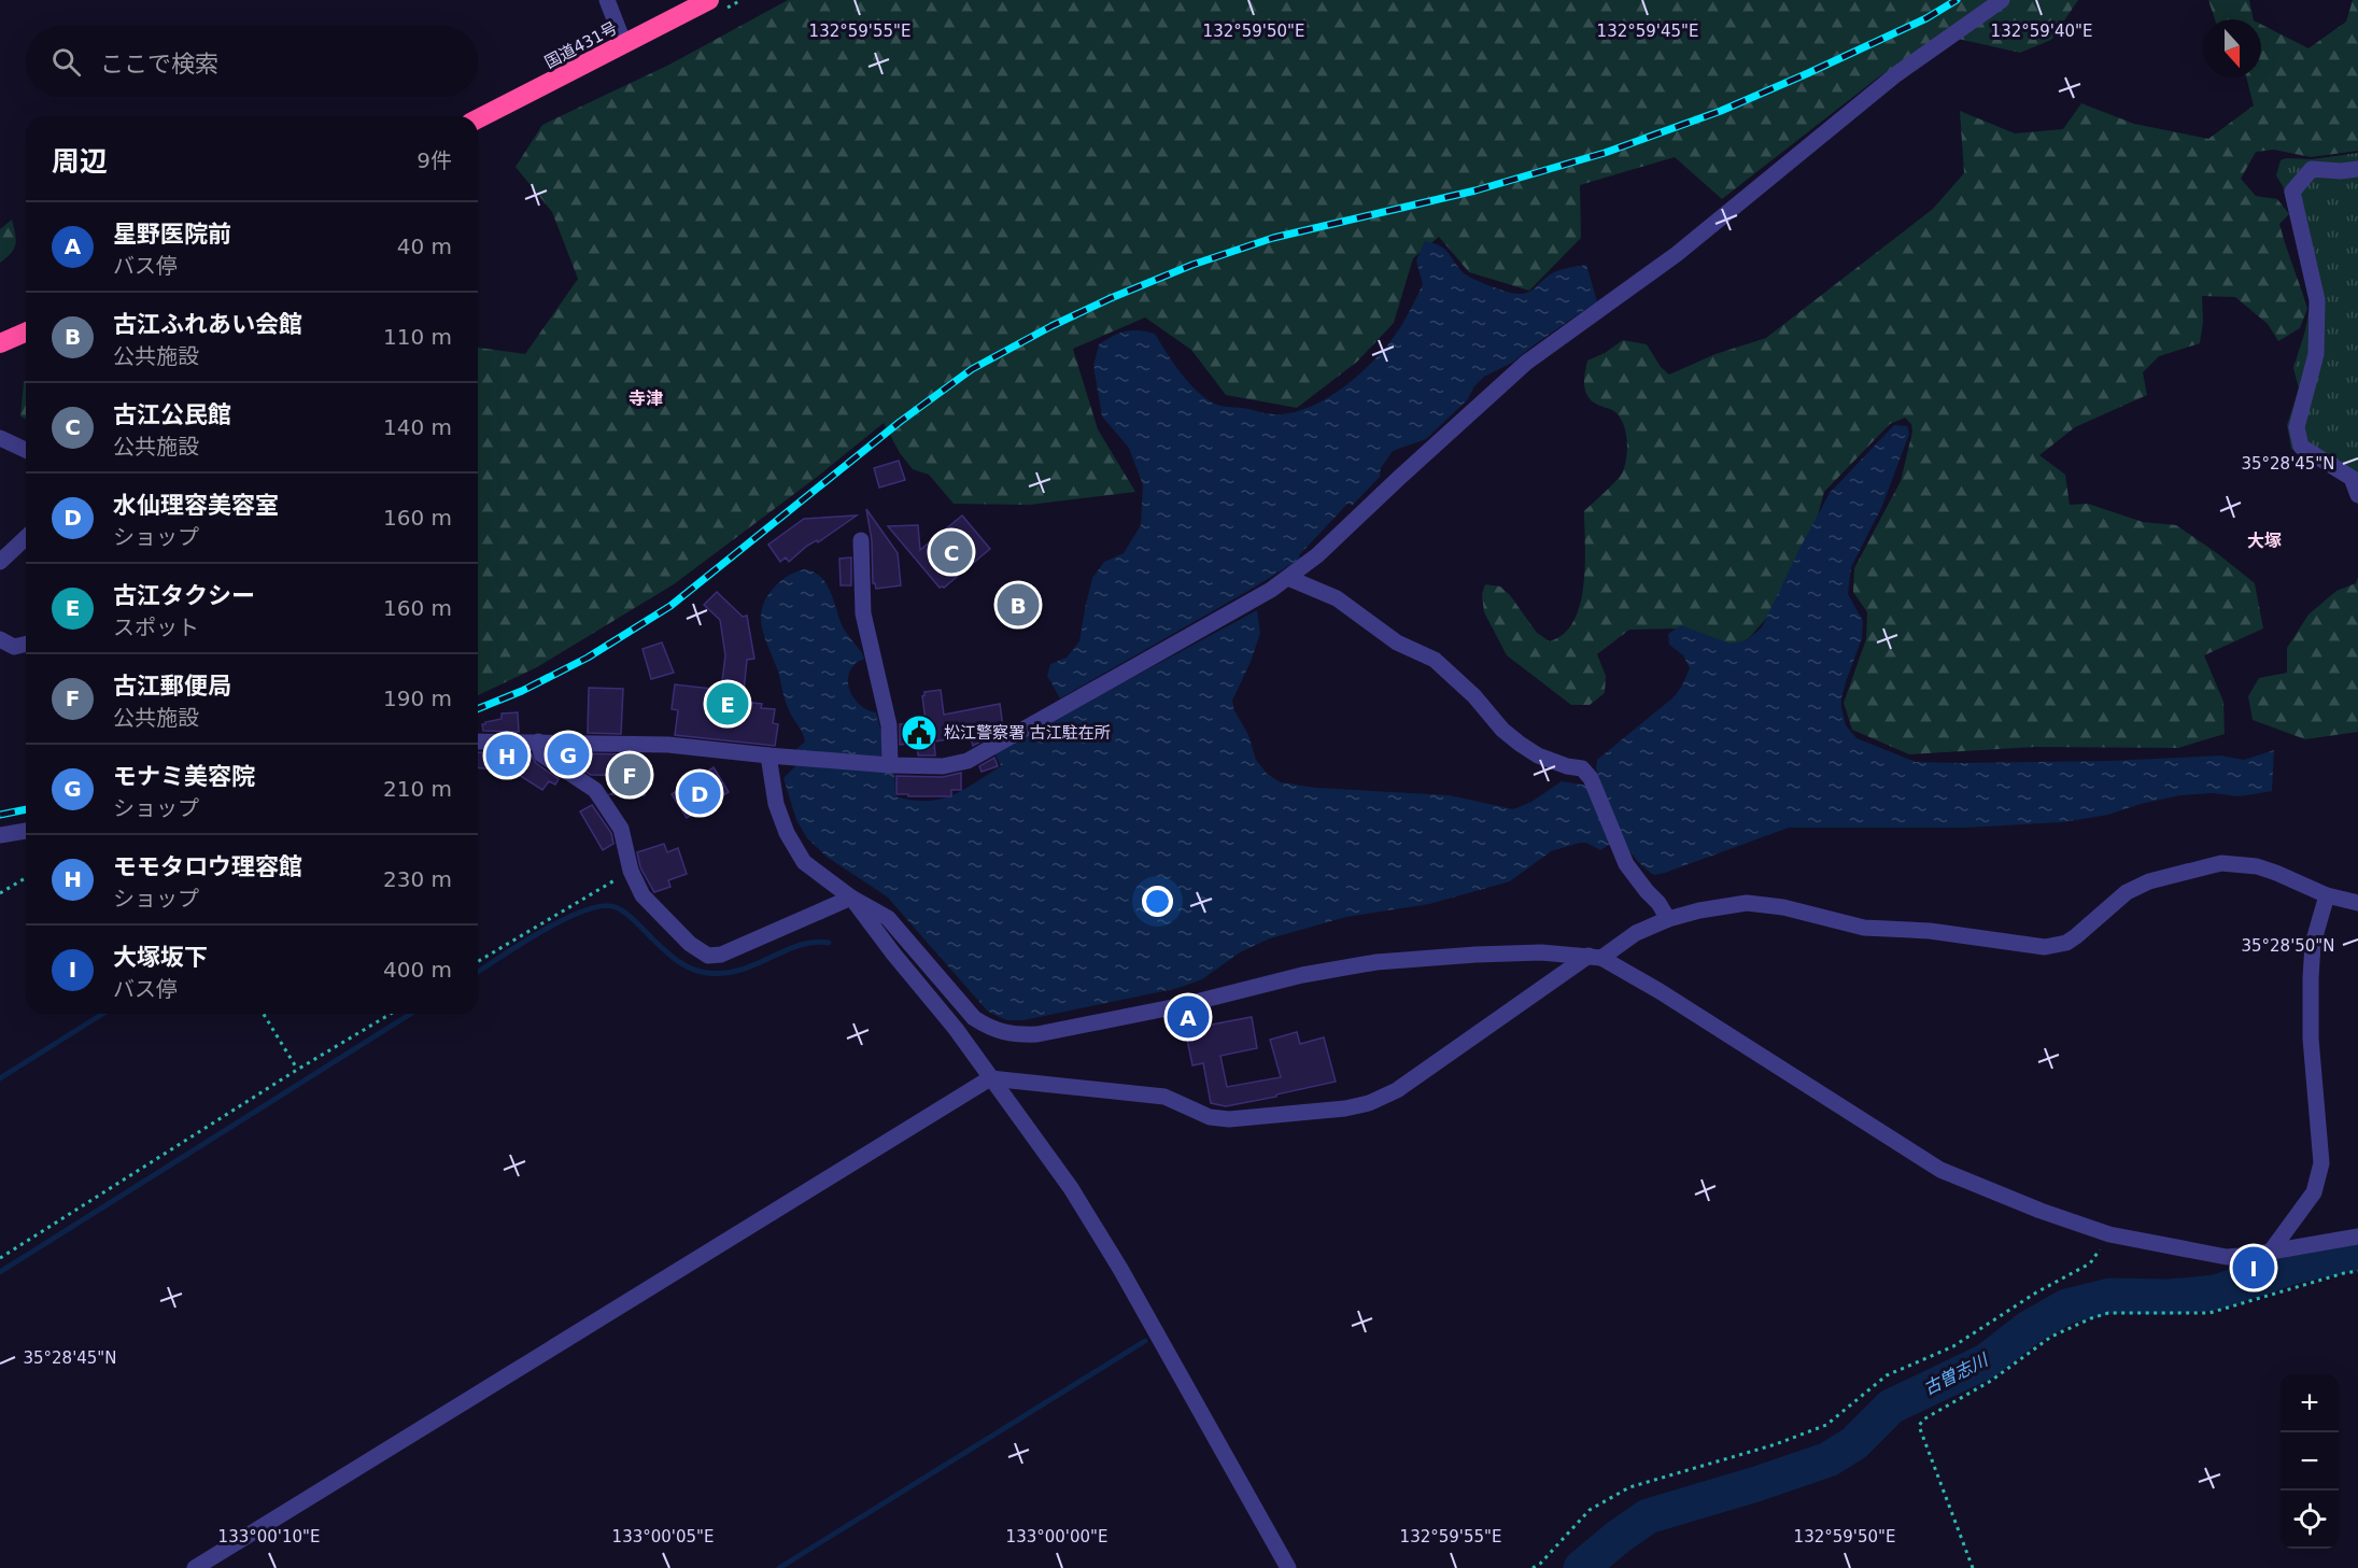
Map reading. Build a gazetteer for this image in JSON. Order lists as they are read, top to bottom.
{
  "streets": {
    "highway": ["国道431号"]
  },
  "districts": ["寺津", "大塚"],
  "water": ["古曽志川"],
  "places": {
    "public building": ["松江警察署 古江駐在所"]
  },
  "north": "bottom",
  "page": {
    "search": "ここで検索",
    "heading": ["周辺", "9件"],
    "list": [
      {
        "mark": "A",
        "name": "星野医院前",
        "note": "バス停",
        "value": "40 m"
      },
      {
        "mark": "B",
        "name": "古江ふれあい会館",
        "note": "公共施設",
        "value": "110 m"
      },
      {
        "mark": "C",
        "name": "古江公民館",
        "note": "公共施設",
        "value": "140 m"
      },
      {
        "mark": "D",
        "name": "水仙理容美容室",
        "note": "ショップ",
        "value": "160 m"
      },
      {
        "mark": "E",
        "name": "古江タクシー",
        "note": "スポット",
        "value": "160 m"
      },
      {
        "mark": "F",
        "name": "古江郵便局",
        "note": "公共施設",
        "value": "190 m"
      },
      {
        "mark": "G",
        "name": "モナミ美容院",
        "note": "ショップ",
        "value": "210 m"
      },
      {
        "mark": "H",
        "name": "モモタロウ理容館",
        "note": "ショップ",
        "value": "230 m"
      },
      {
        "mark": "I",
        "name": "大塚坂下",
        "note": "バス停",
        "value": "400 m"
      }
    ],
    "pins": [
      "C",
      "B",
      "E",
      "G",
      "H",
      "F",
      "D",
      "A",
      "I"
    ],
    "map_buttons": ["+", "−"]
  },
  "coordinates": [
    "132°59'55\"E",
    "132°59'50\"E",
    "132°59'45\"E",
    "132°59'40\"E",
    "35°28'45\"N",
    "35°28'50\"N",
    "133°00'10\"E",
    "133°00'05\"E",
    "133°00'00\"E"
  ]
}
